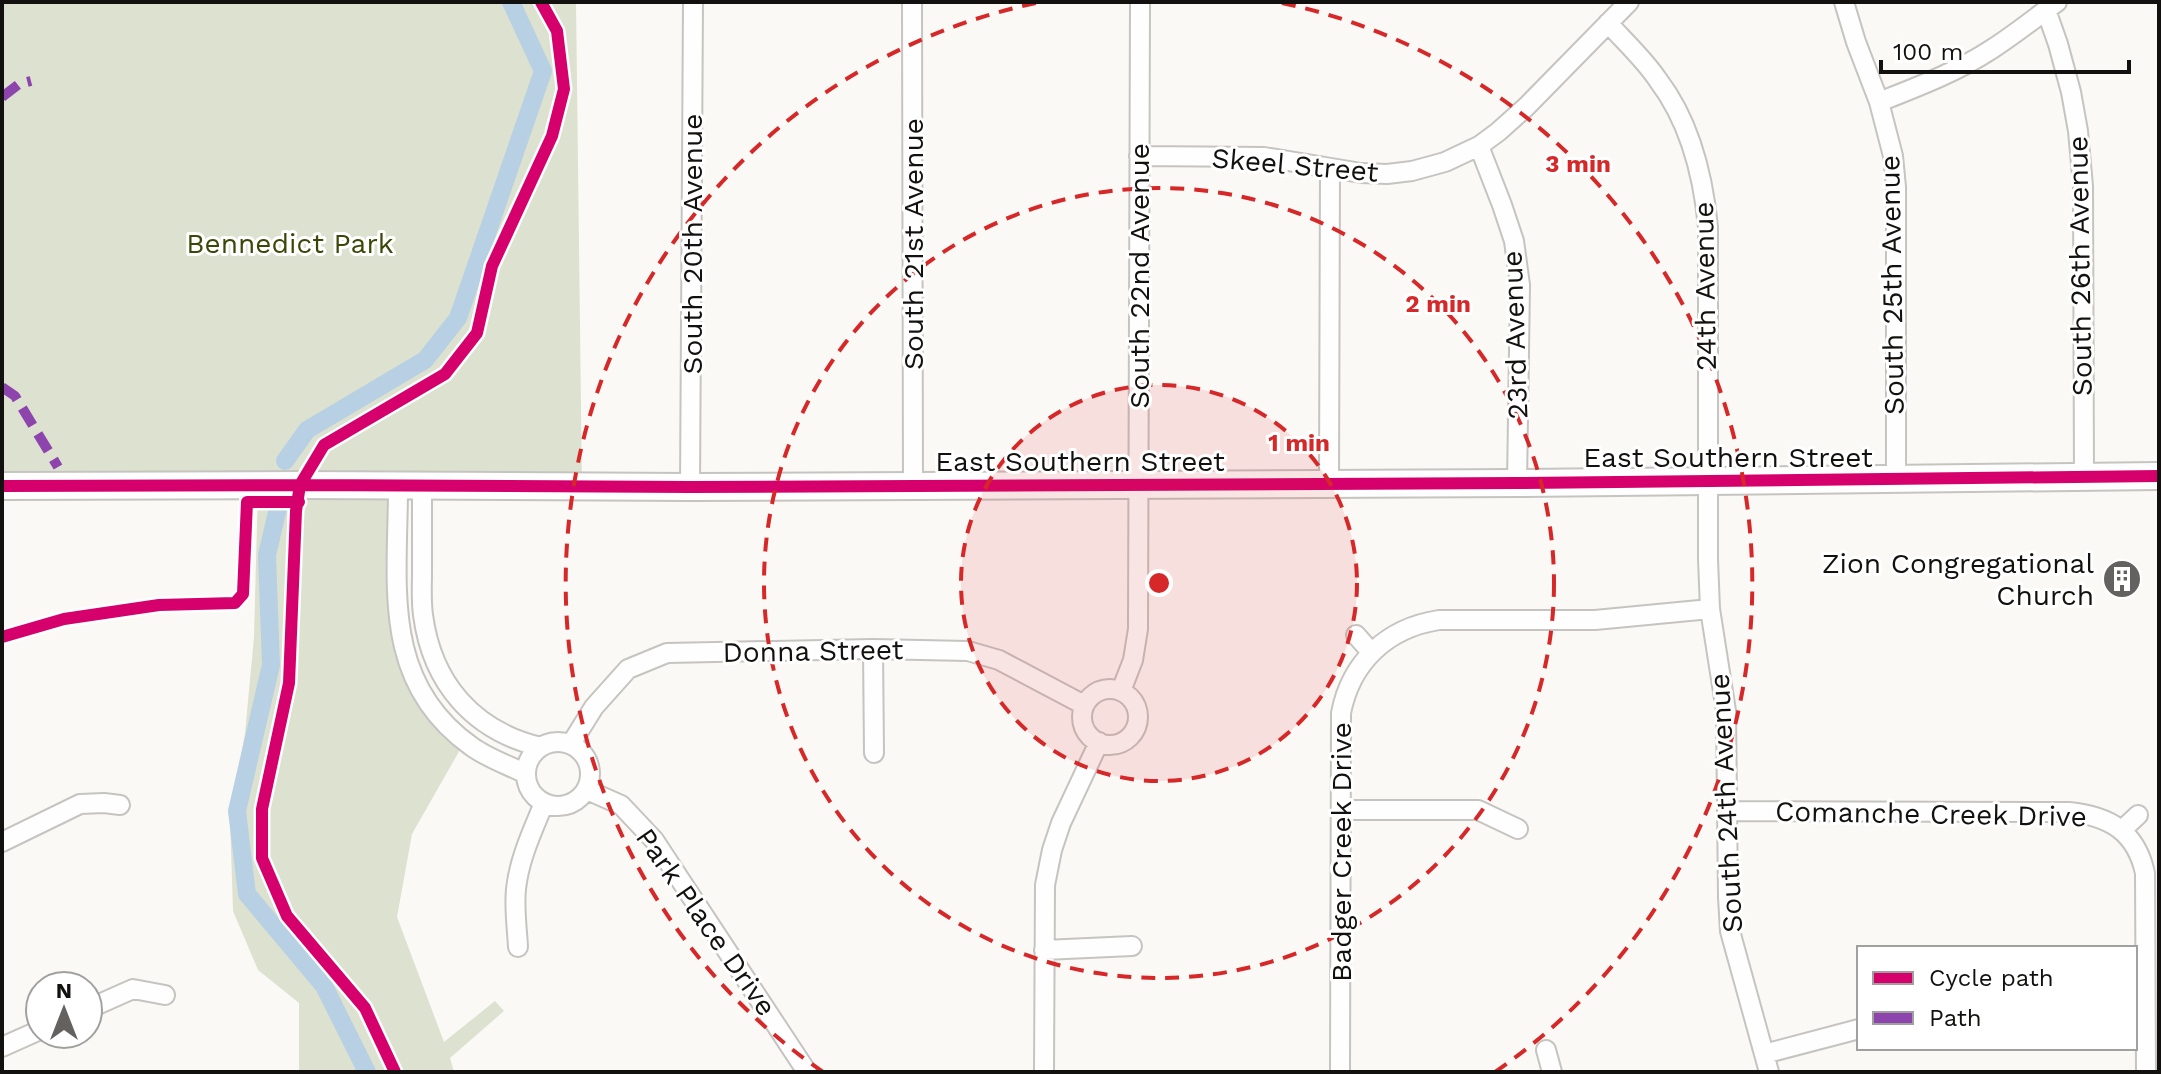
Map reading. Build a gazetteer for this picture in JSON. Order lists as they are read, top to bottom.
{
  "streets": {
    "street": [
      "Skeel Street",
      "South 20th Avenue",
      "South 21st Avenue",
      "South 26th Avenue",
      "South 22nd Avenue",
      "South 25th Avenue",
      "24th Avenue",
      "23rd Avenue",
      "East Southern Street",
      "Donna Street",
      "South 24th Avenue",
      "Comanche Creek Drive",
      "Badger Creek Drive",
      "Park Place Drive"
    ]
  },
  "crossings": [
    ["Skeel Street", "South 22nd Avenue"],
    ["Skeel Street", "24th Avenue"],
    ["Skeel Street", "23rd Avenue"],
    ["South 20th Avenue", "East Southern Street"],
    ["South 21st Avenue", "East Southern Street"],
    ["South 26th Avenue", "East Southern Street"],
    ["South 22nd Avenue", "East Southern Street"],
    ["South 22nd Avenue", "Donna Street"],
    ["South 25th Avenue", "East Southern Street"],
    ["24th Avenue", "East Southern Street"],
    ["24th Avenue", "South 24th Avenue"],
    ["23rd Avenue", "East Southern Street"],
    ["East Southern Street", "South 24th Avenue"],
    ["Donna Street", "Park Place Drive"],
    ["South 24th Avenue", "Comanche Creek Drive"],
    ["South 24th Avenue", "Badger Creek Drive"]
  ],
  "parks": ["Bennedict Park"],
  "places": {
    "building": ["Zion Congregational Church"]
  },
  "legend": ["Cycle path", "Path"],
  "scale_bar": "100 m",
  "north": "top",
  "rings": ["3 min", "2 min", "1 min"]
}
